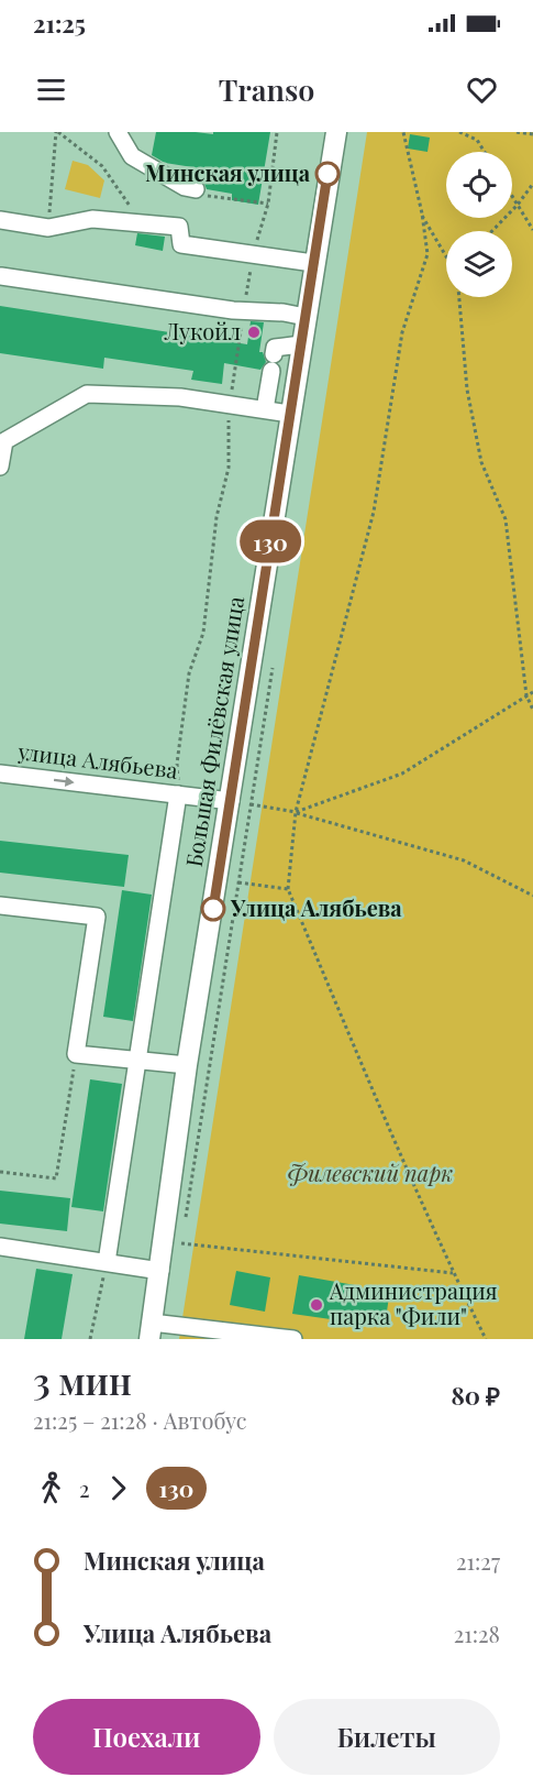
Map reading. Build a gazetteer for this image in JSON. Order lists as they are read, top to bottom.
{
  "streets": {
    "main road": ["Большая Филёвская улица"],
    "street": ["улица Алябьева"]
  },
  "crossings": [
    ["Большая Филёвская улица", "улица Алябьева"]
  ],
  "one_way": ["улица Алябьева"],
  "parks": ["Филевский парк"],
  "places": [
    "Минская улица",
    "Лукойл",
    "Улица Алябьева",
    "Администрация парка \"Фили\""
  ],
  "lines": ["bus line 130"],
  "page": {
    "status": "21:25",
    "header": "Transo",
    "on_map": "130",
    "heading": ["3 мин", "21:25 – 21:28 · Автобус", "80 ₽"],
    "legs": ["2", "130"],
    "list": [
      {
        "name": "Минская улица",
        "value": "21:27"
      },
      {
        "name": "Улица Алябьева",
        "value": "21:28"
      }
    ],
    "buttons": ["Поехали", "Билеты"]
  }
}
